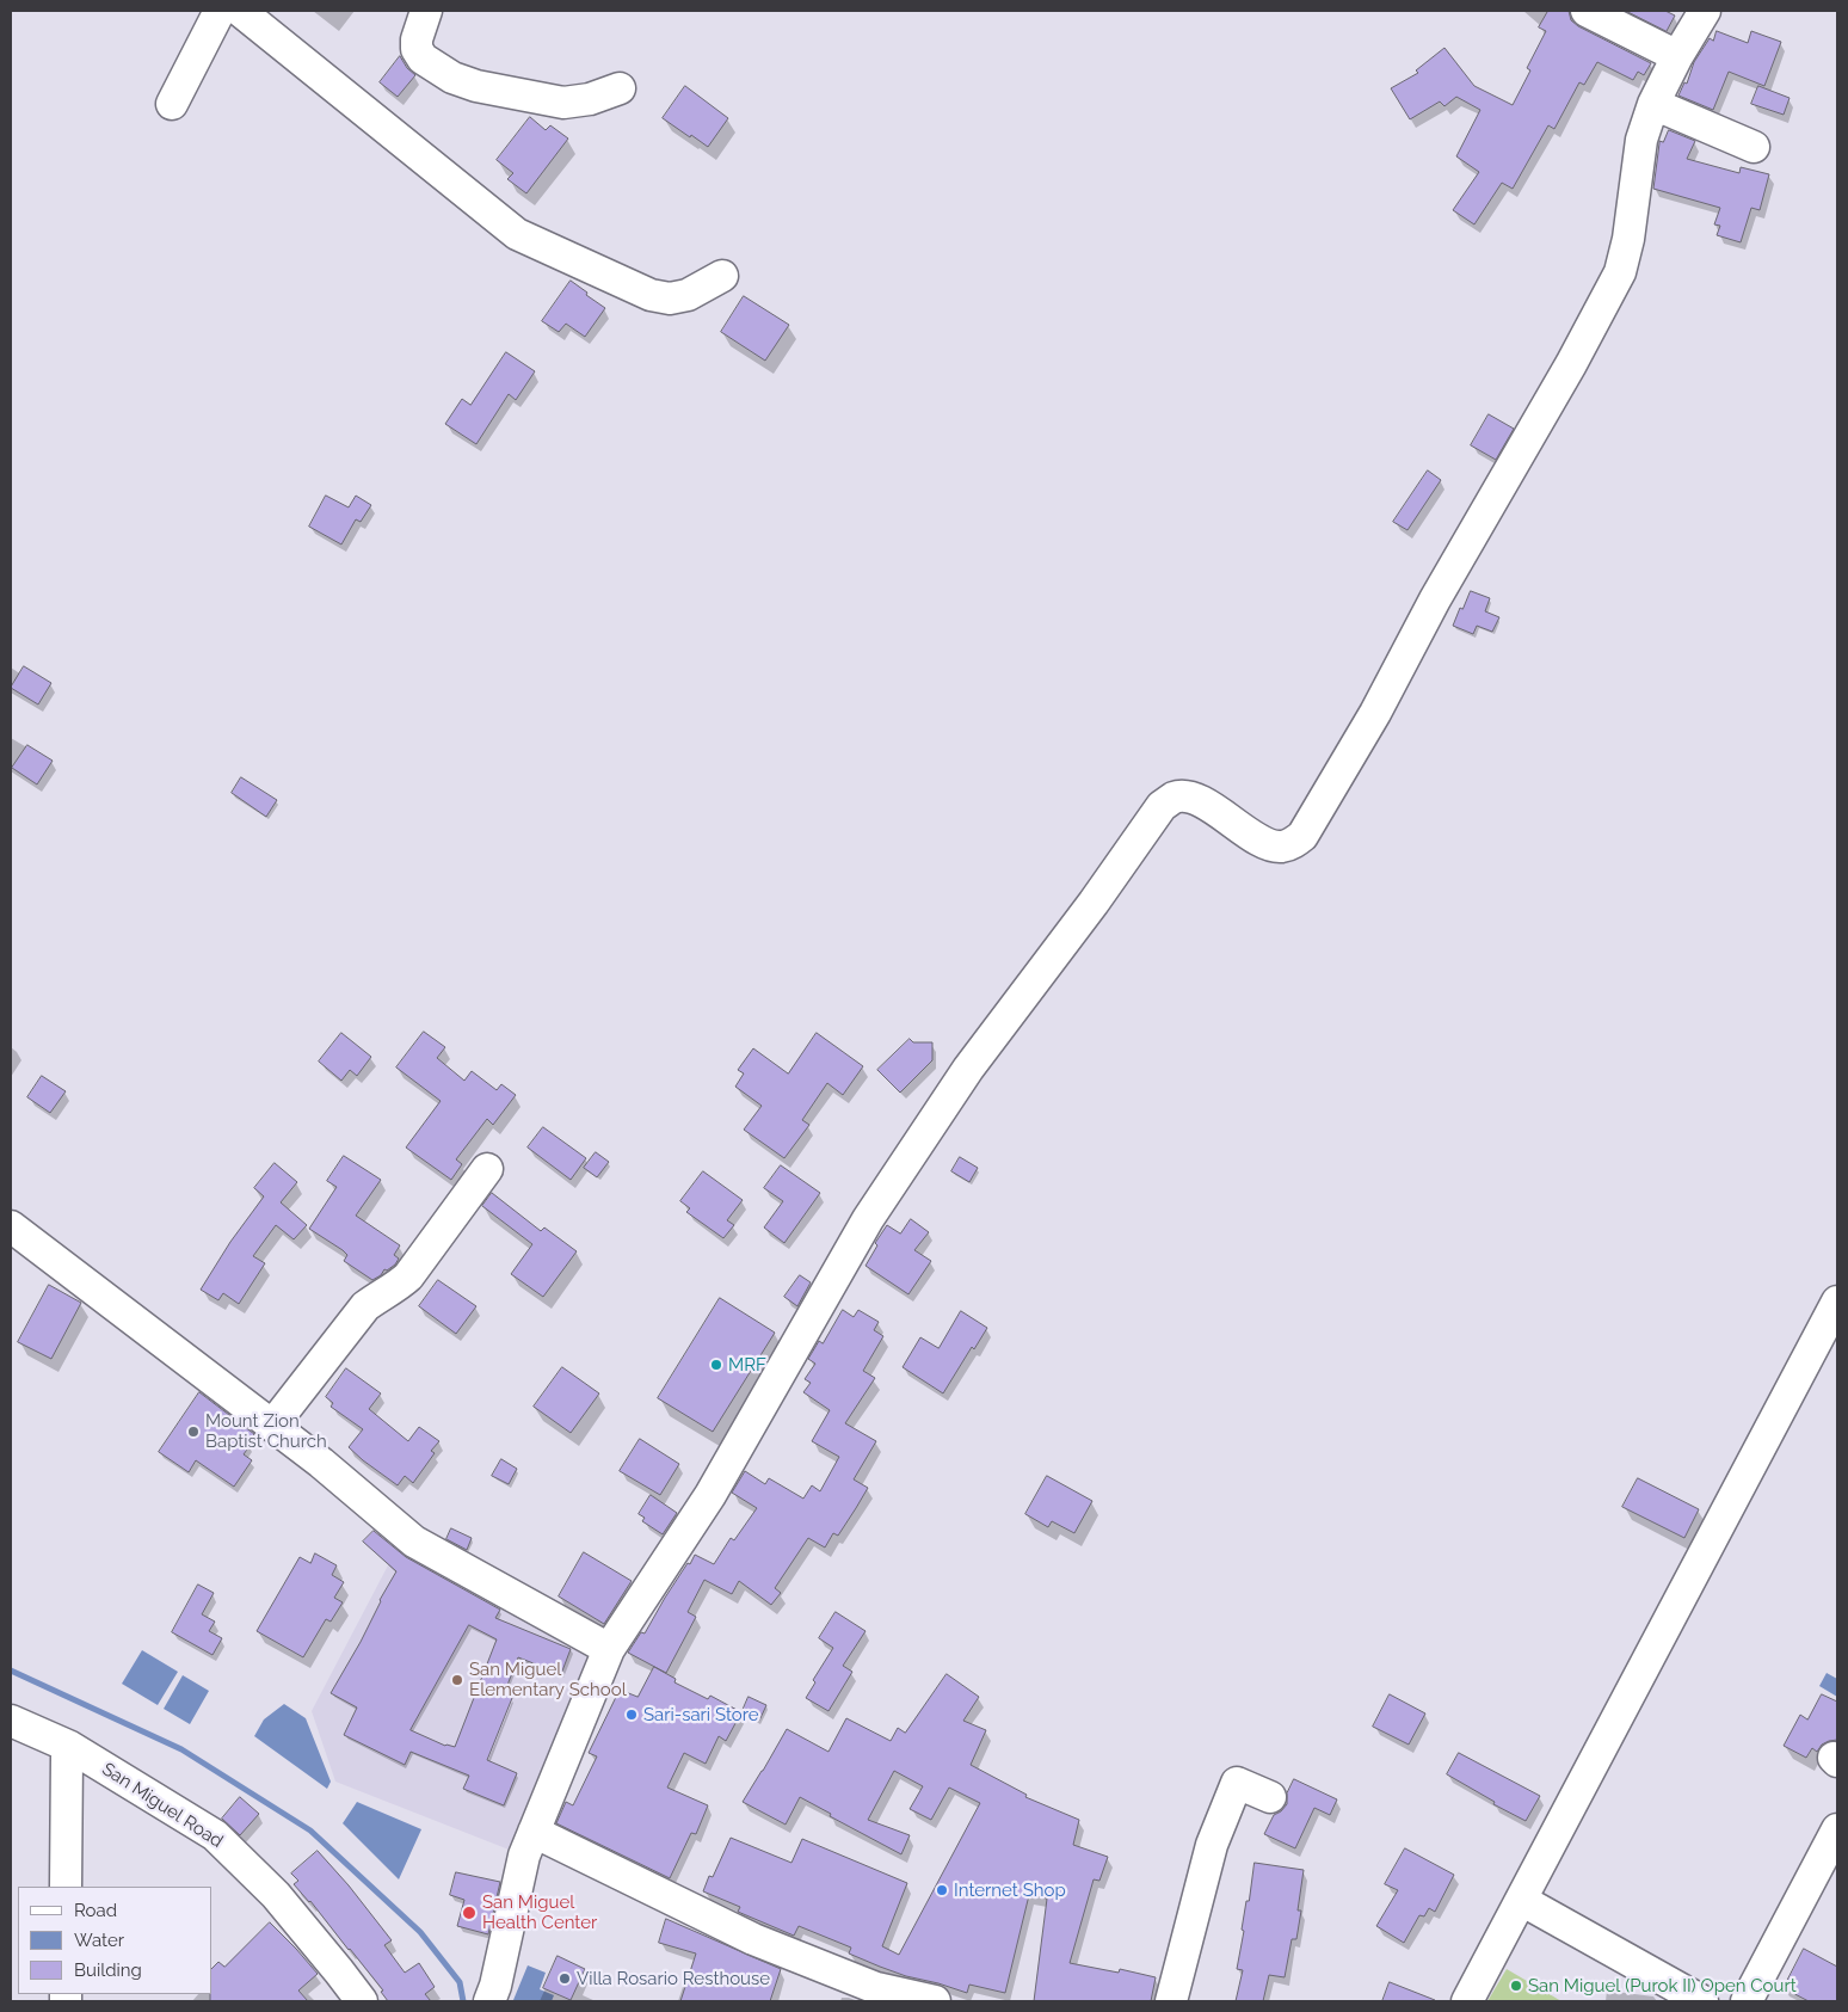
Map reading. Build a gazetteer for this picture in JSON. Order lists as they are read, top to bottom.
{
  "streets": {
    "street": ["San Miguel Road"]
  },
  "places": [
    "MRF",
    "Mount Zion Baptist Church",
    "San Miguel Elementary School",
    "Sari-sari Store",
    "Internet Shop",
    "San Miguel Health Center",
    "Villa Rosario Resthouse",
    "San Miguel (Purok II) Open Court"
  ],
  "legend": ["Road", "Water", "Building"]
}
